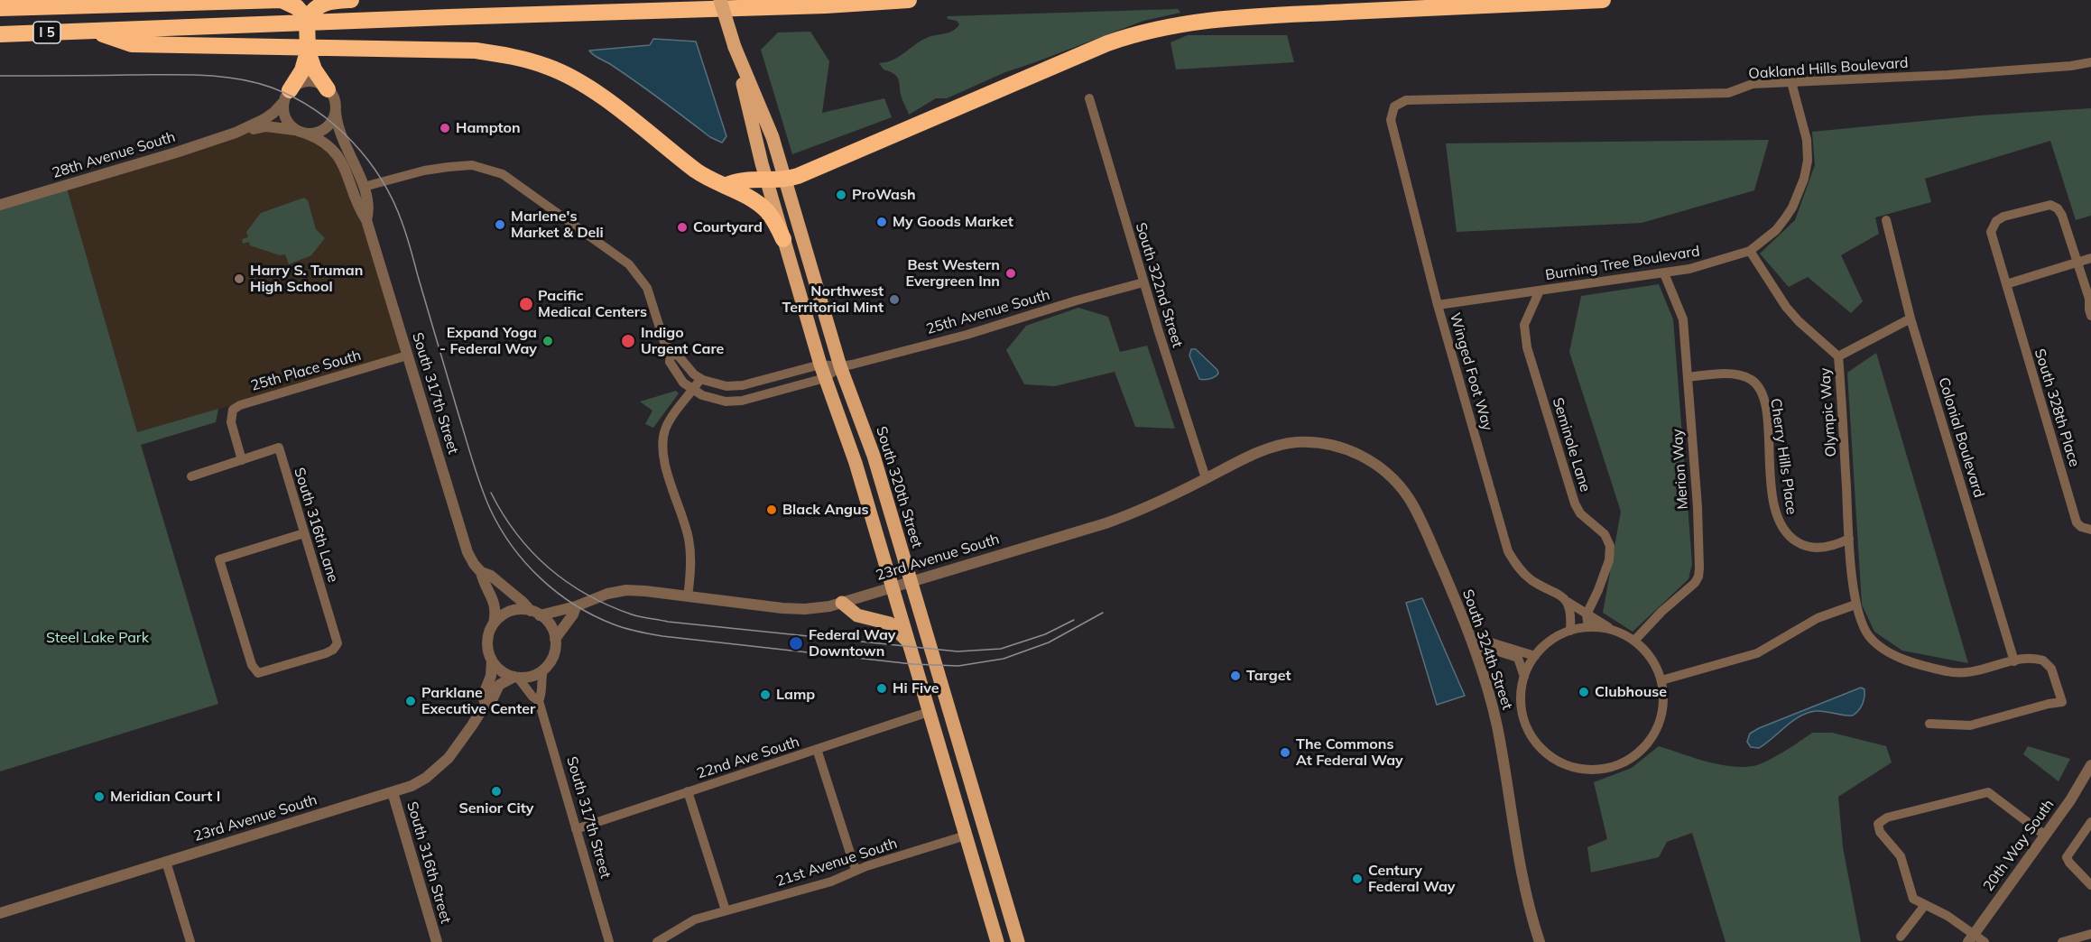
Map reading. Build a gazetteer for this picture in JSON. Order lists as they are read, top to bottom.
{
  "streets": {
    "highway": ["I 5"],
    "main road": ["South 320th Street"],
    "street": [
      "Oakland Hills Boulevard",
      "28th Avenue South",
      "Burning Tree Boulevard",
      "South 322nd Street",
      "25th Avenue South",
      "25th Place South",
      "Winged Foot Way",
      "South 317th Street",
      "South 328th Place",
      "Olympic Way",
      "Colonial Boulevard",
      "Seminole Lane",
      "Cherry Hills Place",
      "Merion Way",
      "South 316th Lane",
      "23rd Avenue South",
      "South 324th Street",
      "22nd Ave South",
      "20th Way South",
      "South 316th Street",
      "21st Avenue South"
    ]
  },
  "crossings": [
    ["Oakland Hills Boulevard", "Burning Tree Boulevard"],
    ["Oakland Hills Boulevard", "Winged Foot Way"],
    ["28th Avenue South", "South 317th Street"],
    ["Burning Tree Boulevard", "Winged Foot Way"],
    ["Burning Tree Boulevard", "Olympic Way"],
    ["Burning Tree Boulevard", "Seminole Lane"],
    ["Burning Tree Boulevard", "Merion Way"],
    ["South 322nd Street", "25th Avenue South"],
    ["South 322nd Street", "23rd Avenue South"],
    ["25th Avenue South", "South 320th Street"],
    ["25th Place South", "South 317th Street"],
    ["25th Place South", "South 316th Lane"],
    ["Winged Foot Way", "Seminole Lane"],
    ["Winged Foot Way", "Merion Way"],
    ["South 317th Street", "23rd Avenue South"],
    ["South 317th Street", "22nd Ave South"],
    ["Olympic Way", "Colonial Boulevard"],
    ["Olympic Way", "Cherry Hills Place"],
    ["Cherry Hills Place", "Merion Way"],
    ["South 320th Street", "23rd Avenue South"],
    ["South 320th Street", "22nd Ave South"],
    ["South 320th Street", "21st Avenue South"],
    ["23rd Avenue South", "South 324th Street"],
    ["23rd Avenue South", "South 316th Street"]
  ],
  "parks": ["Steel Lake Park"],
  "places": [
    "Hampton",
    "ProWash",
    "My Goods Market",
    "Marlene's Market & Deli",
    "Courtyard",
    "Best Western Evergreen Inn",
    "Harry S. Truman High School",
    "Northwest Territorial Mint",
    "Pacific Medical Centers",
    "Expand Yoga - Federal Way",
    "Indigo Urgent Care",
    "Black Angus",
    "Federal Way Downtown",
    "Target",
    "Hi Five",
    "Clubhouse",
    "Lamp",
    "Parklane Executive Center",
    "The Commons At Federal Way",
    "Senior City",
    "Meridian Court I",
    "Century Federal Way"
  ]
}
